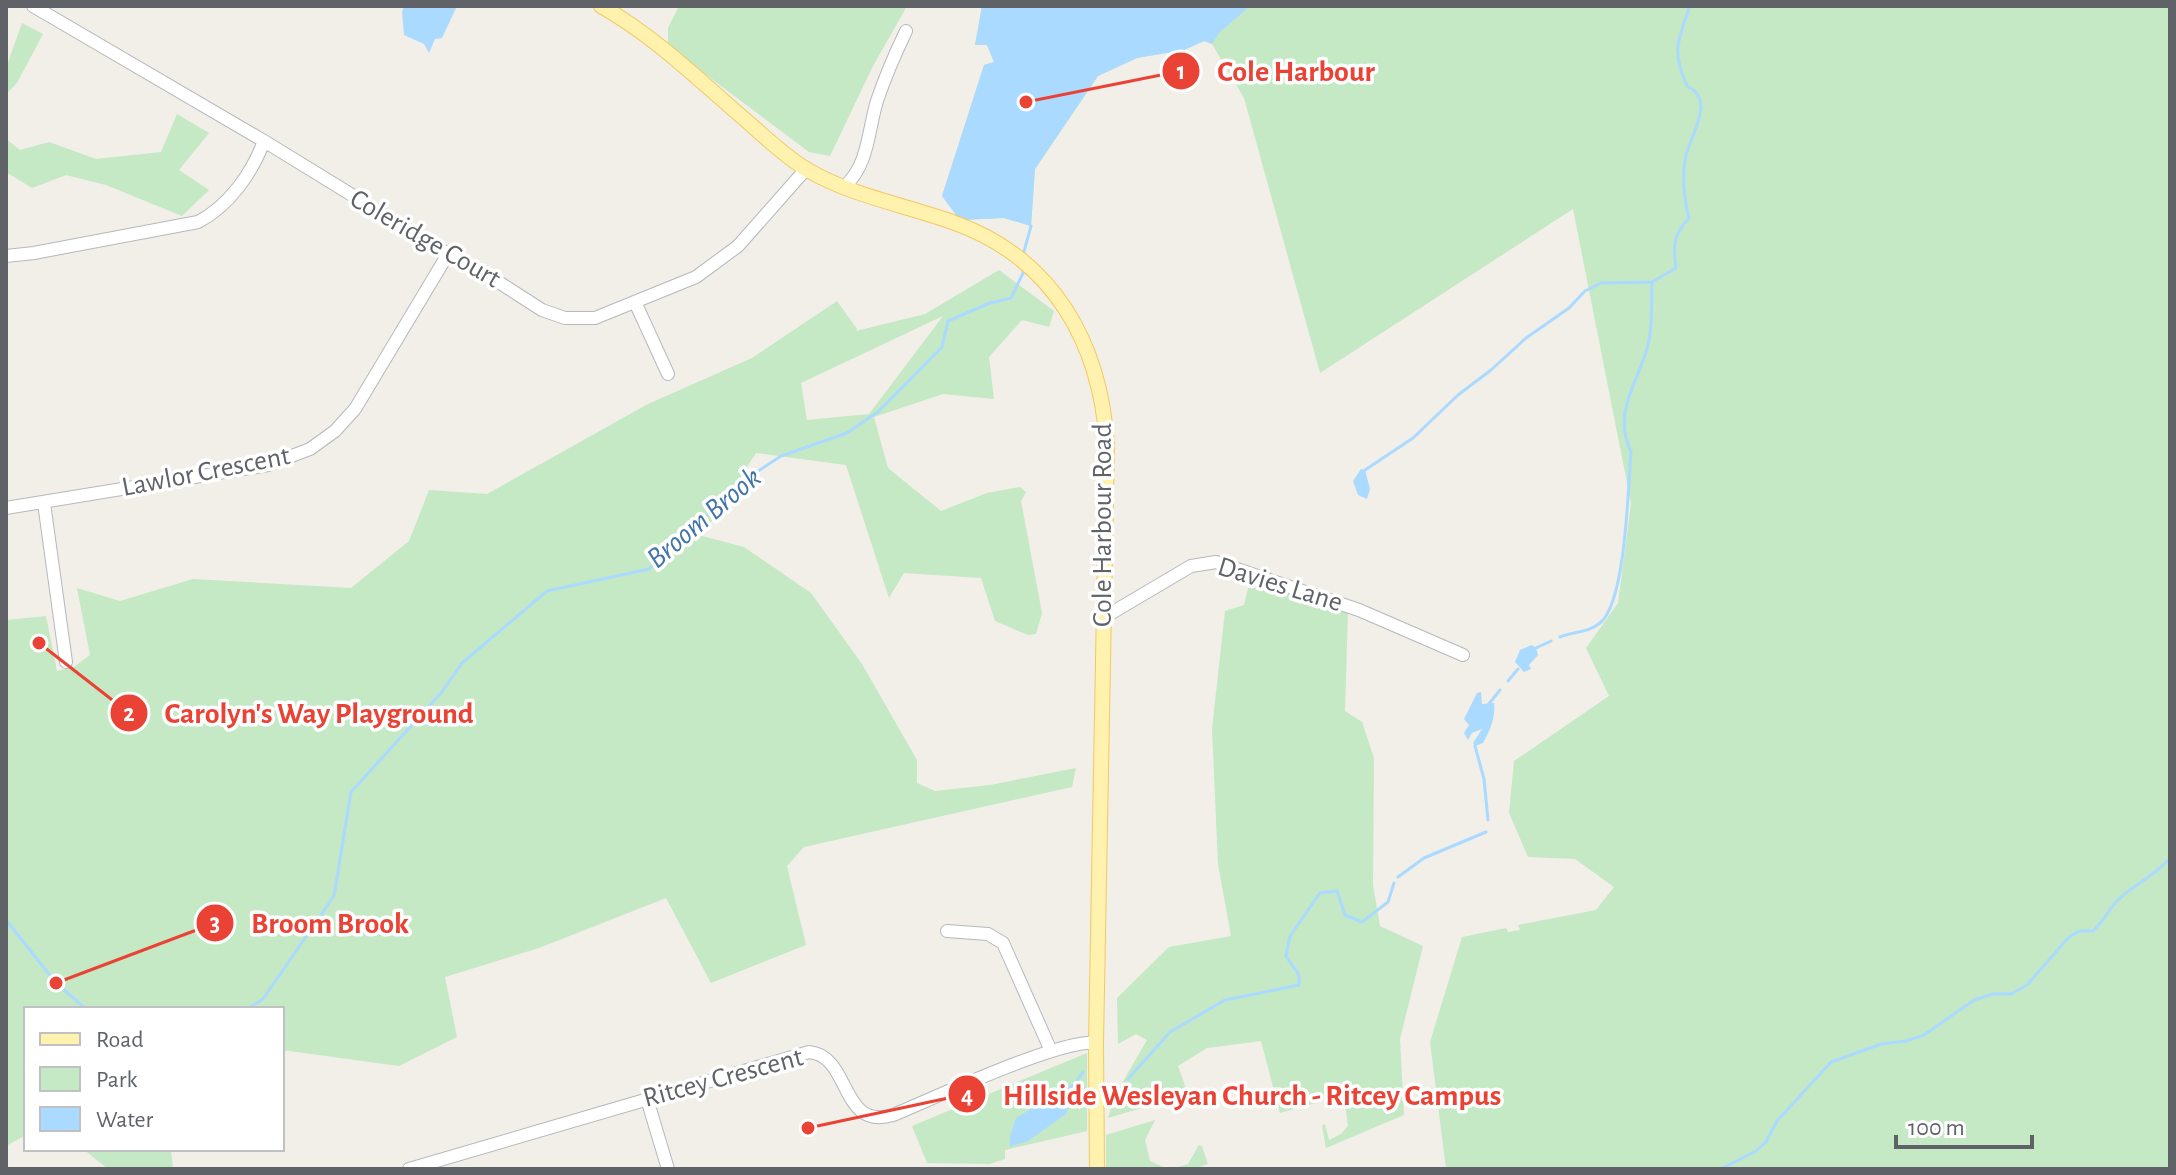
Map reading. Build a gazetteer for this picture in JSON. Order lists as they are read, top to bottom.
{
  "streets": {
    "main road": ["Cole Harbour Road"],
    "street": [
      "Coleridge Court",
      "Lawlor Crescent",
      "Davies Lane",
      "Ritcey Crescent"
    ]
  },
  "crossings": [
    ["Coleridge Court", "Lawlor Crescent"],
    ["Coleridge Court", "Cole Harbour Road"],
    ["Cole Harbour Road", "Davies Lane"],
    ["Cole Harbour Road", "Ritcey Crescent"]
  ],
  "water": ["Broom Brook"],
  "places": [
    "Cole Harbour",
    "Carolyn's Way Playground",
    "Broom Brook",
    "Hillside Wesleyan Church - Ritcey Campus"
  ],
  "legend": ["Road", "Park", "Water"],
  "scale_bar": "100 m"
}
